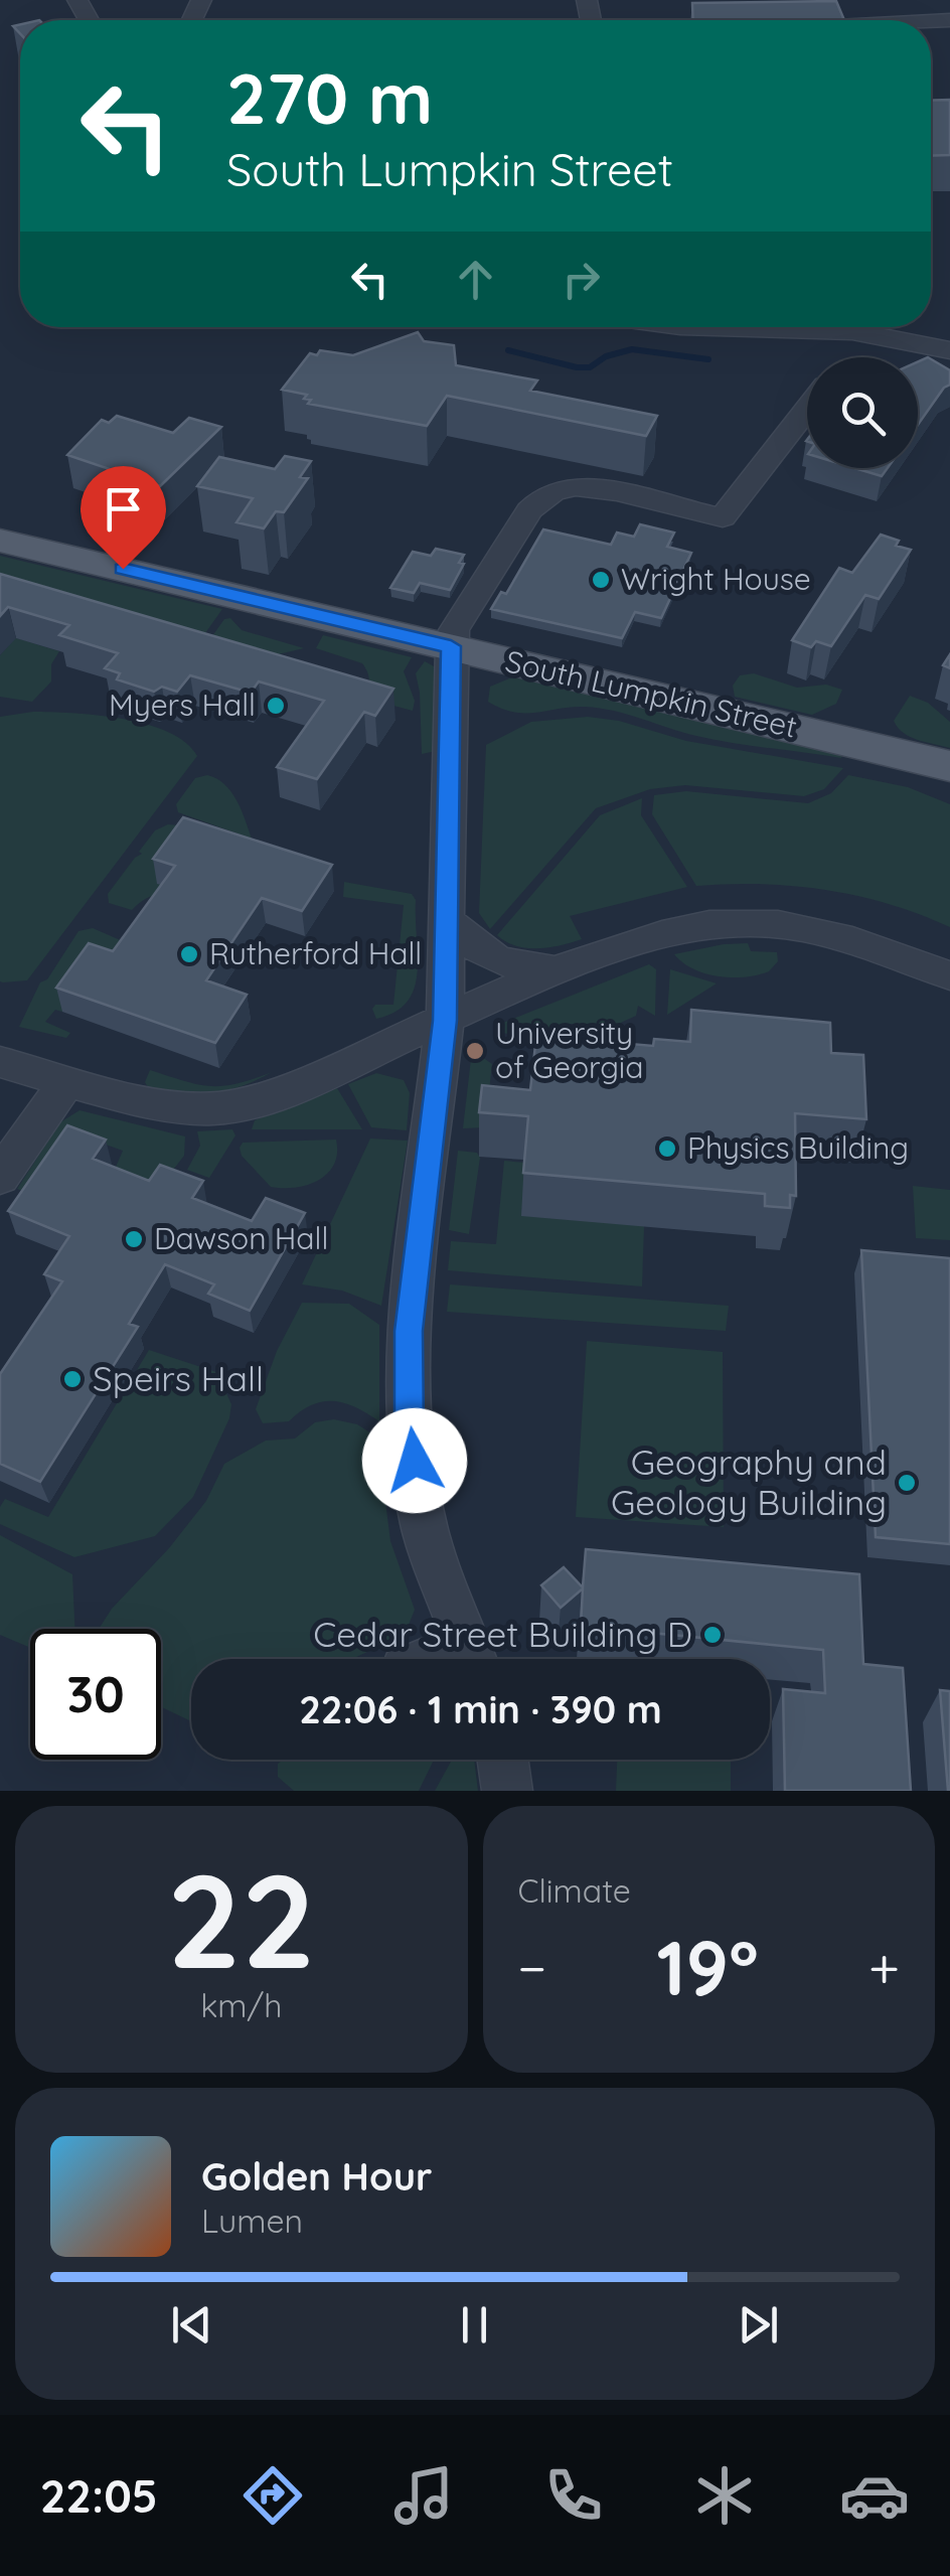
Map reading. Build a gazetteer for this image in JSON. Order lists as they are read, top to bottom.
{
  "streets": {
    "main road": ["South Lumpkin Street"]
  },
  "places": [
    "Wright House",
    "Myers Hall",
    "Rutherford Hall",
    "University of Georgia",
    "Physics Building",
    "Dawson Hall",
    "Speirs Hall",
    "Geography and Geology Building",
    "Cedar Street Building D"
  ],
  "page": {
    "turn": ["270 m", "South Lumpkin Street"],
    "limit": "30",
    "trip": "22:06 · 1 min · 390 m",
    "tile": [
      ["22", "km/h"],
      "Climate"
    ],
    "heat": ["−", "19°", "+"],
    "song": ["Golden Hour", "Lumen"],
    "tabs": "22:05"
  }
}
